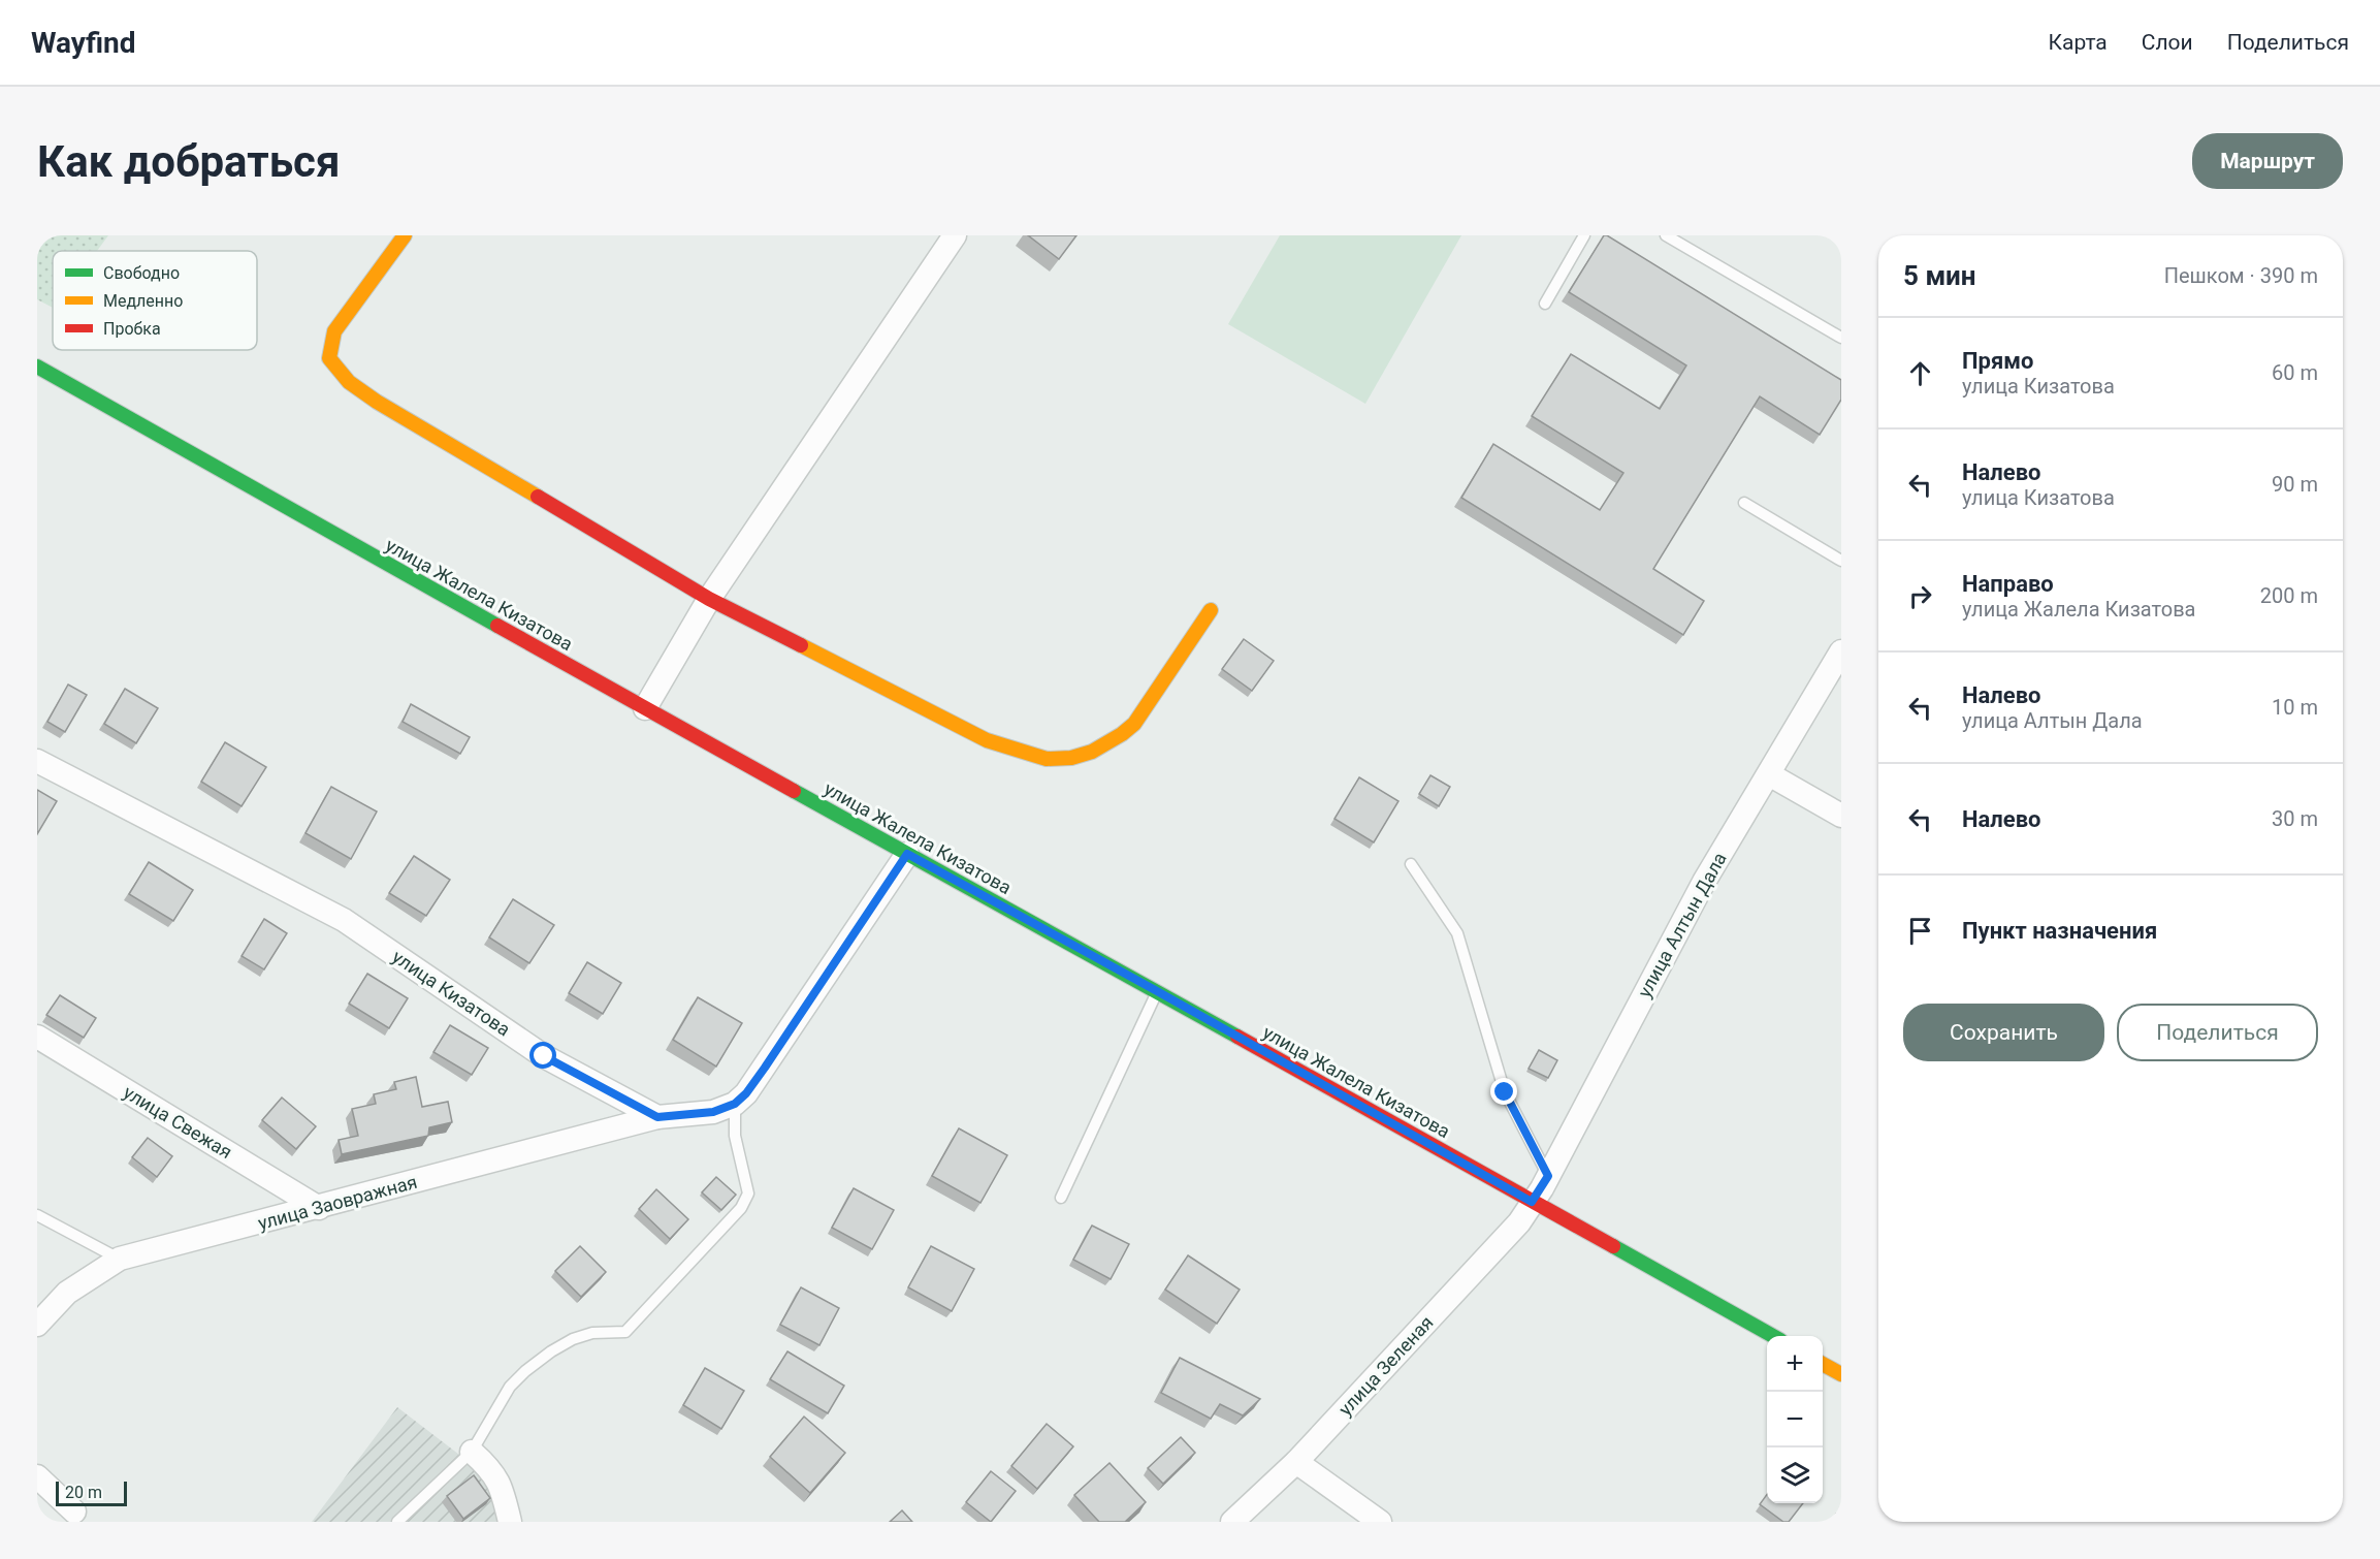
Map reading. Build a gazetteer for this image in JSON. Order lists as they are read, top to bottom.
{
  "streets": {
    "main road": ["улица Жалела Кизатова"],
    "street": [
      "улица Алтын Дала",
      "улица Кизатова",
      "улица Свежая",
      "улица Заовражная",
      "улица Зеленая"
    ]
  },
  "crossings": [
    ["улица Жалела Кизатова", "улица Алтын Дала"],
    ["улица Жалела Кизатова", "улица Зеленая"],
    ["улица Алтын Дала", "улица Зеленая"],
    ["улица Кизатова", "улица Заовражная"],
    ["улица Свежая", "улица Заовражная"]
  ],
  "legend": ["Свободно", "Медленно", "Пробка"],
  "scale_bar": "20 m",
  "page": {
    "header": "Wayfind",
    "nav": ["Карта", "Слои", "Поделиться"],
    "buttons": [
      "Маршрут",
      ["Сохранить", "Поделиться"]
    ],
    "title": "Как добраться",
    "heading": ["5 мин", "Пешком · 390 m"],
    "list": [
      ["Прямо", "улица Кизатова", "60 m"],
      ["Налево", "улица Кизатова", "90 m"],
      ["Направо", "улица Жалела Кизатова", "200 m"],
      ["Налево", "улица Алтын Дала", "10 m"],
      ["Налево", "30 m"],
      "Пункт назначения"
    ],
    "map_buttons": ["+", "−"],
    "scale": "20 m"
  }
}
